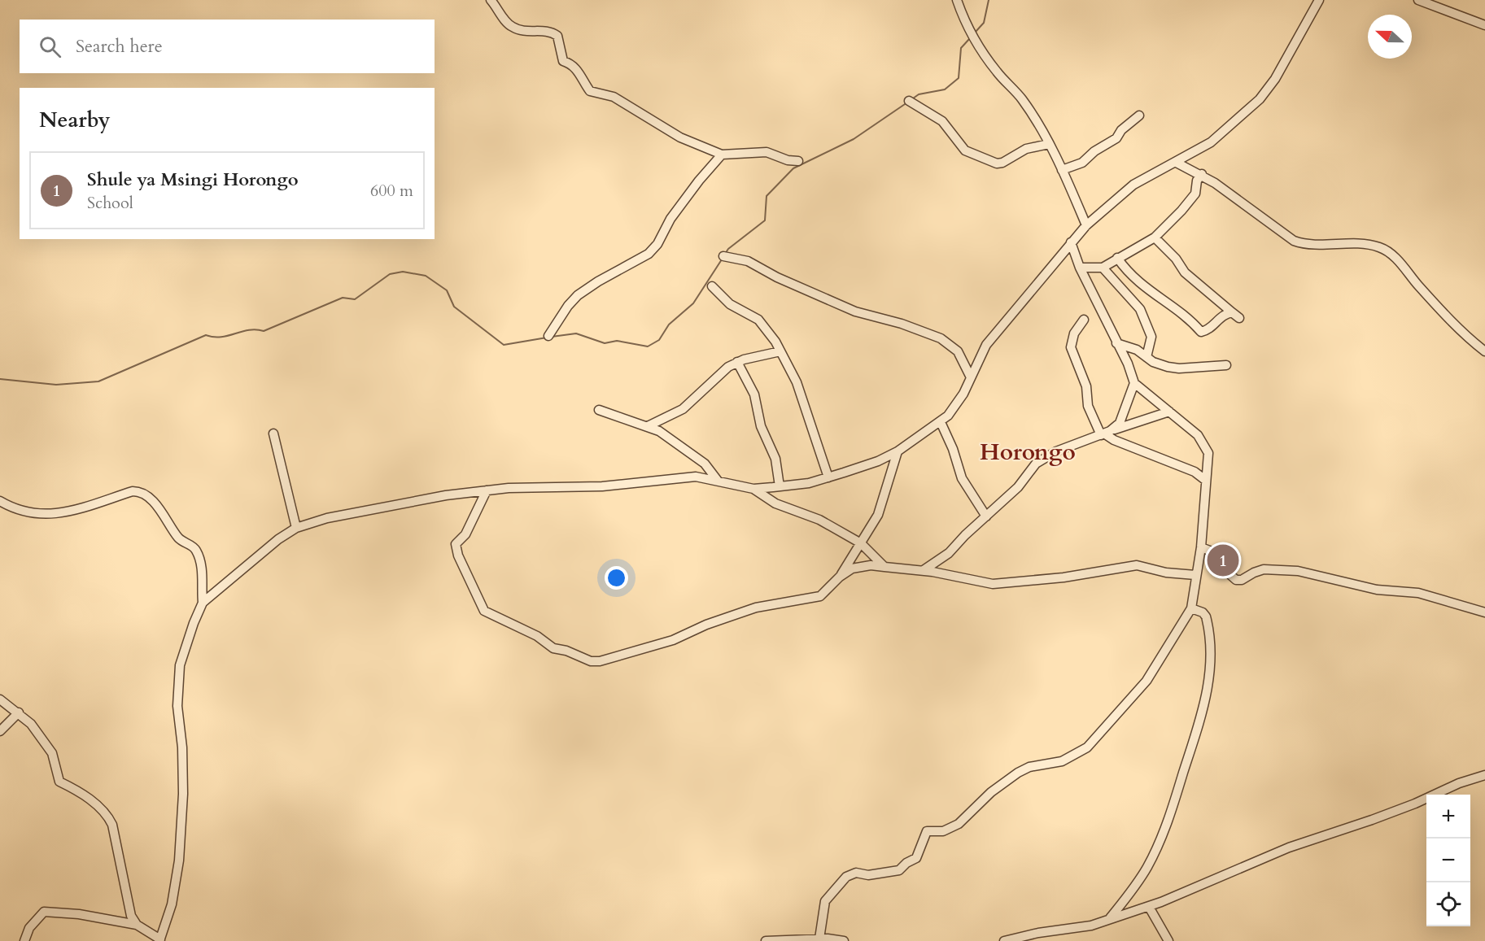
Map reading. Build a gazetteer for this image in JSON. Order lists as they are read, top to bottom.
{
  "districts": ["Horongo"],
  "north": "left",
  "page": {
    "search": "Search here",
    "heading": "Nearby",
    "list": [
      {
        "mark": "1",
        "name": "Shule ya Msingi Horongo",
        "note": "School",
        "value": "600 m"
      }
    ],
    "pins": "1",
    "map_buttons": ["+", "−"]
  }
}
